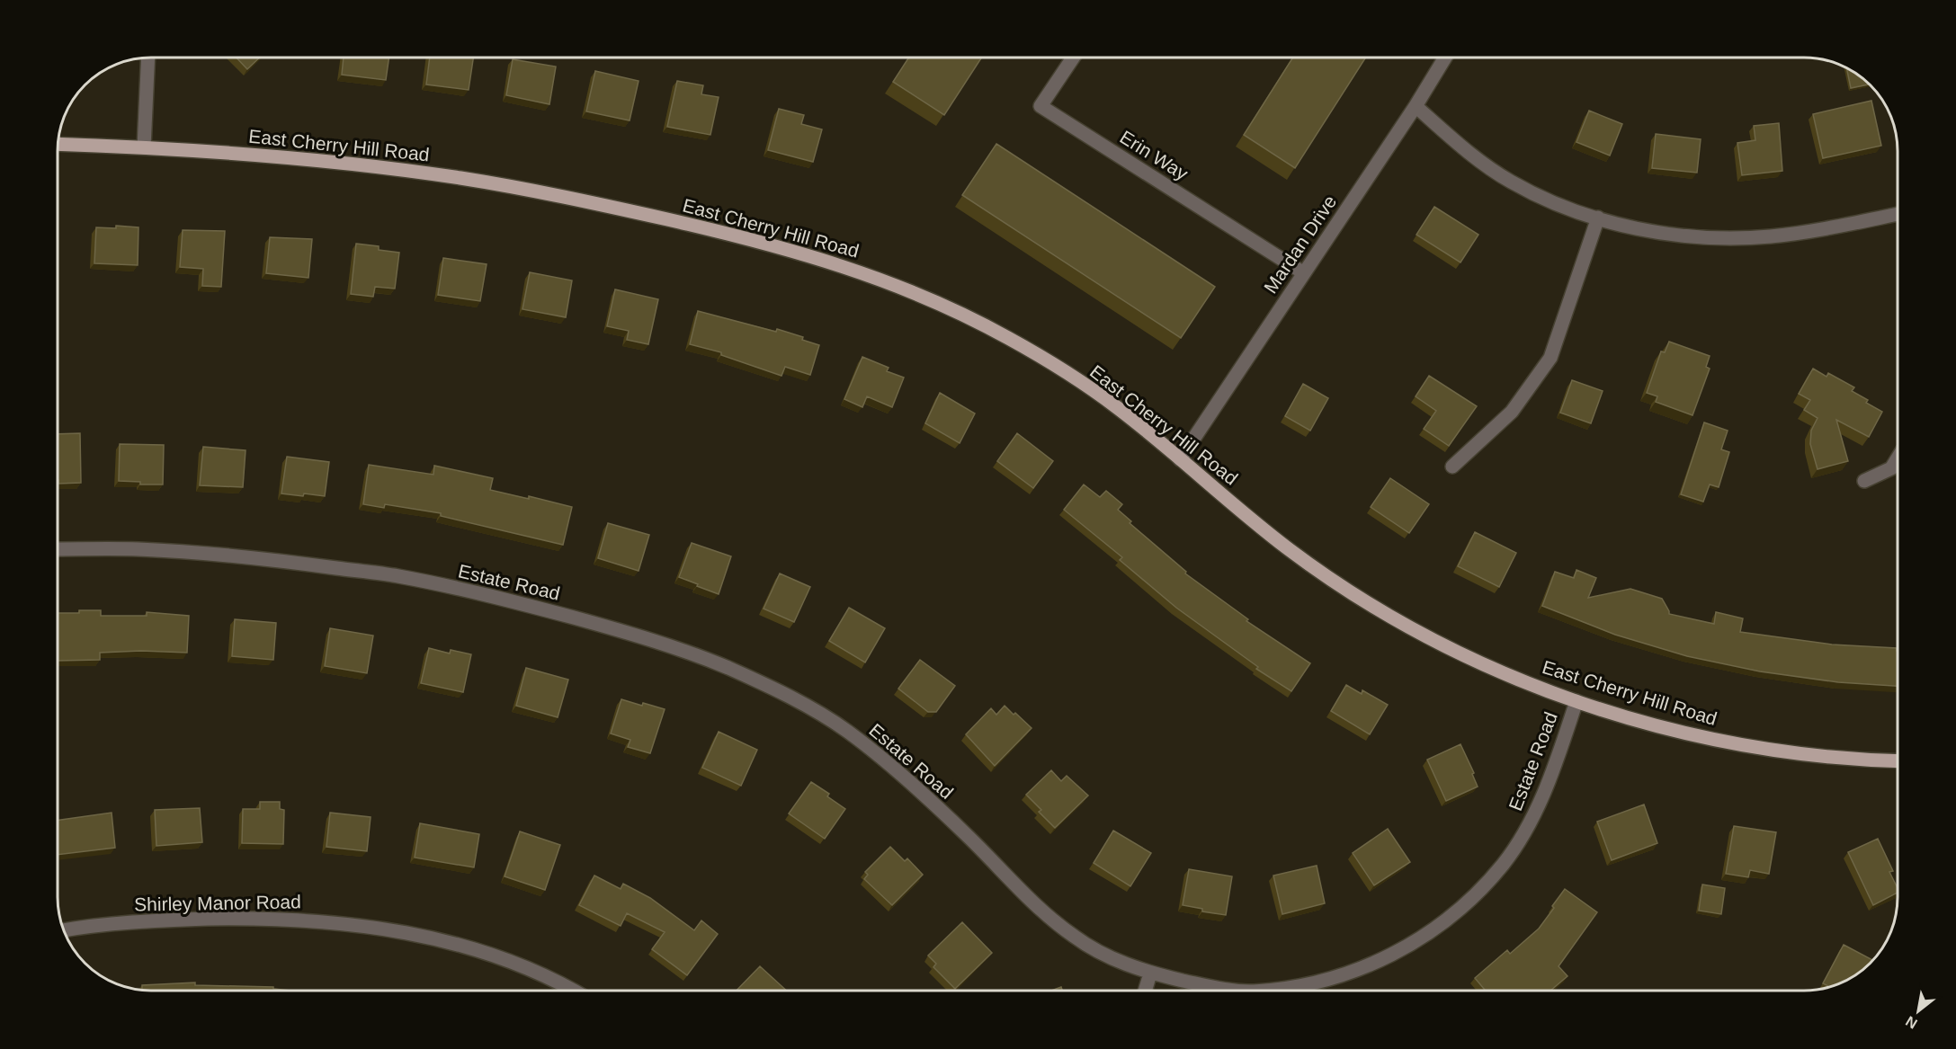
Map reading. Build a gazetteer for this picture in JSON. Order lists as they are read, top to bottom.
{
  "streets": {
    "main road": ["East Cherry Hill Road"],
    "street": [
      "Erin Way",
      "Mardan Drive",
      "Estate Road",
      "Shirley Manor Road"
    ]
  },
  "crossings": [
    ["East Cherry Hill Road", "Mardan Drive"],
    ["East Cherry Hill Road", "Estate Road"],
    ["Erin Way", "Mardan Drive"]
  ],
  "north": "bottom left"
}
